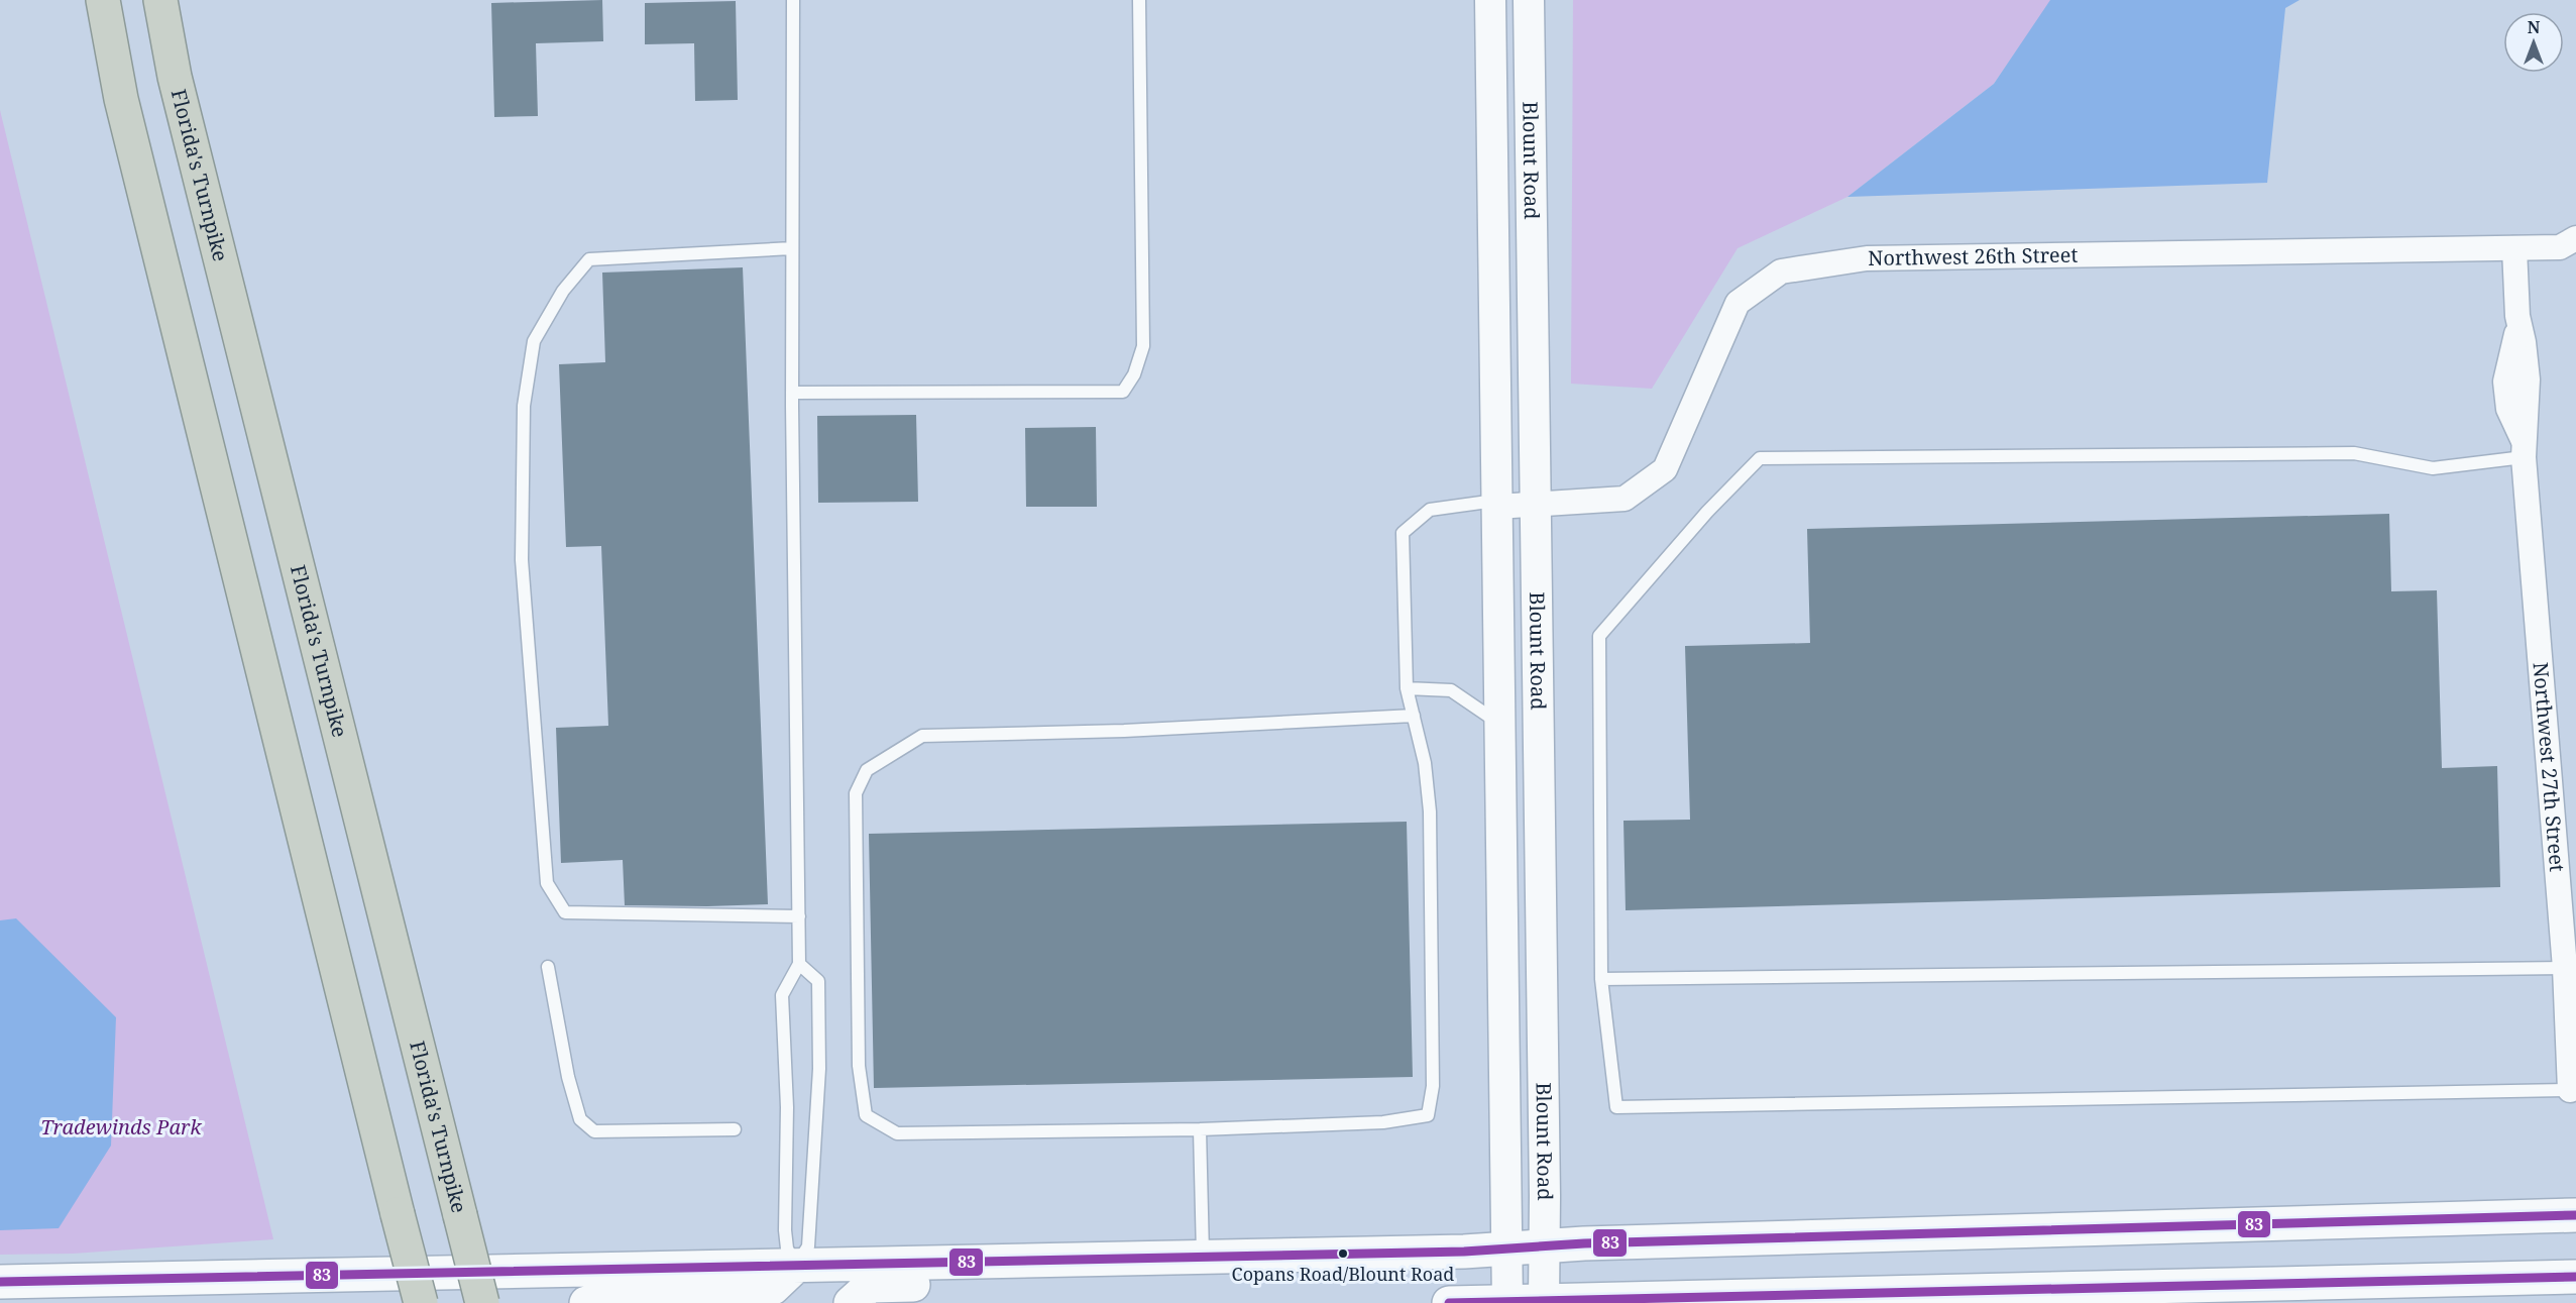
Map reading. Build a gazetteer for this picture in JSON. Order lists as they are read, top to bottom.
{
  "streets": {
    "highway": ["Florida's Turnpike"],
    "street": ["Blount Road", "Northwest 26th Street", "Northwest 27th Street"]
  },
  "crossings": [
    ["Blount Road", "Northwest 26th Street"],
    ["Northwest 26th Street", "Northwest 27th Street"]
  ],
  "parks": ["Tradewinds Park"],
  "places": ["Copans Road/Blount Road"],
  "lines": ["transit line 83"],
  "north": "top"
}
